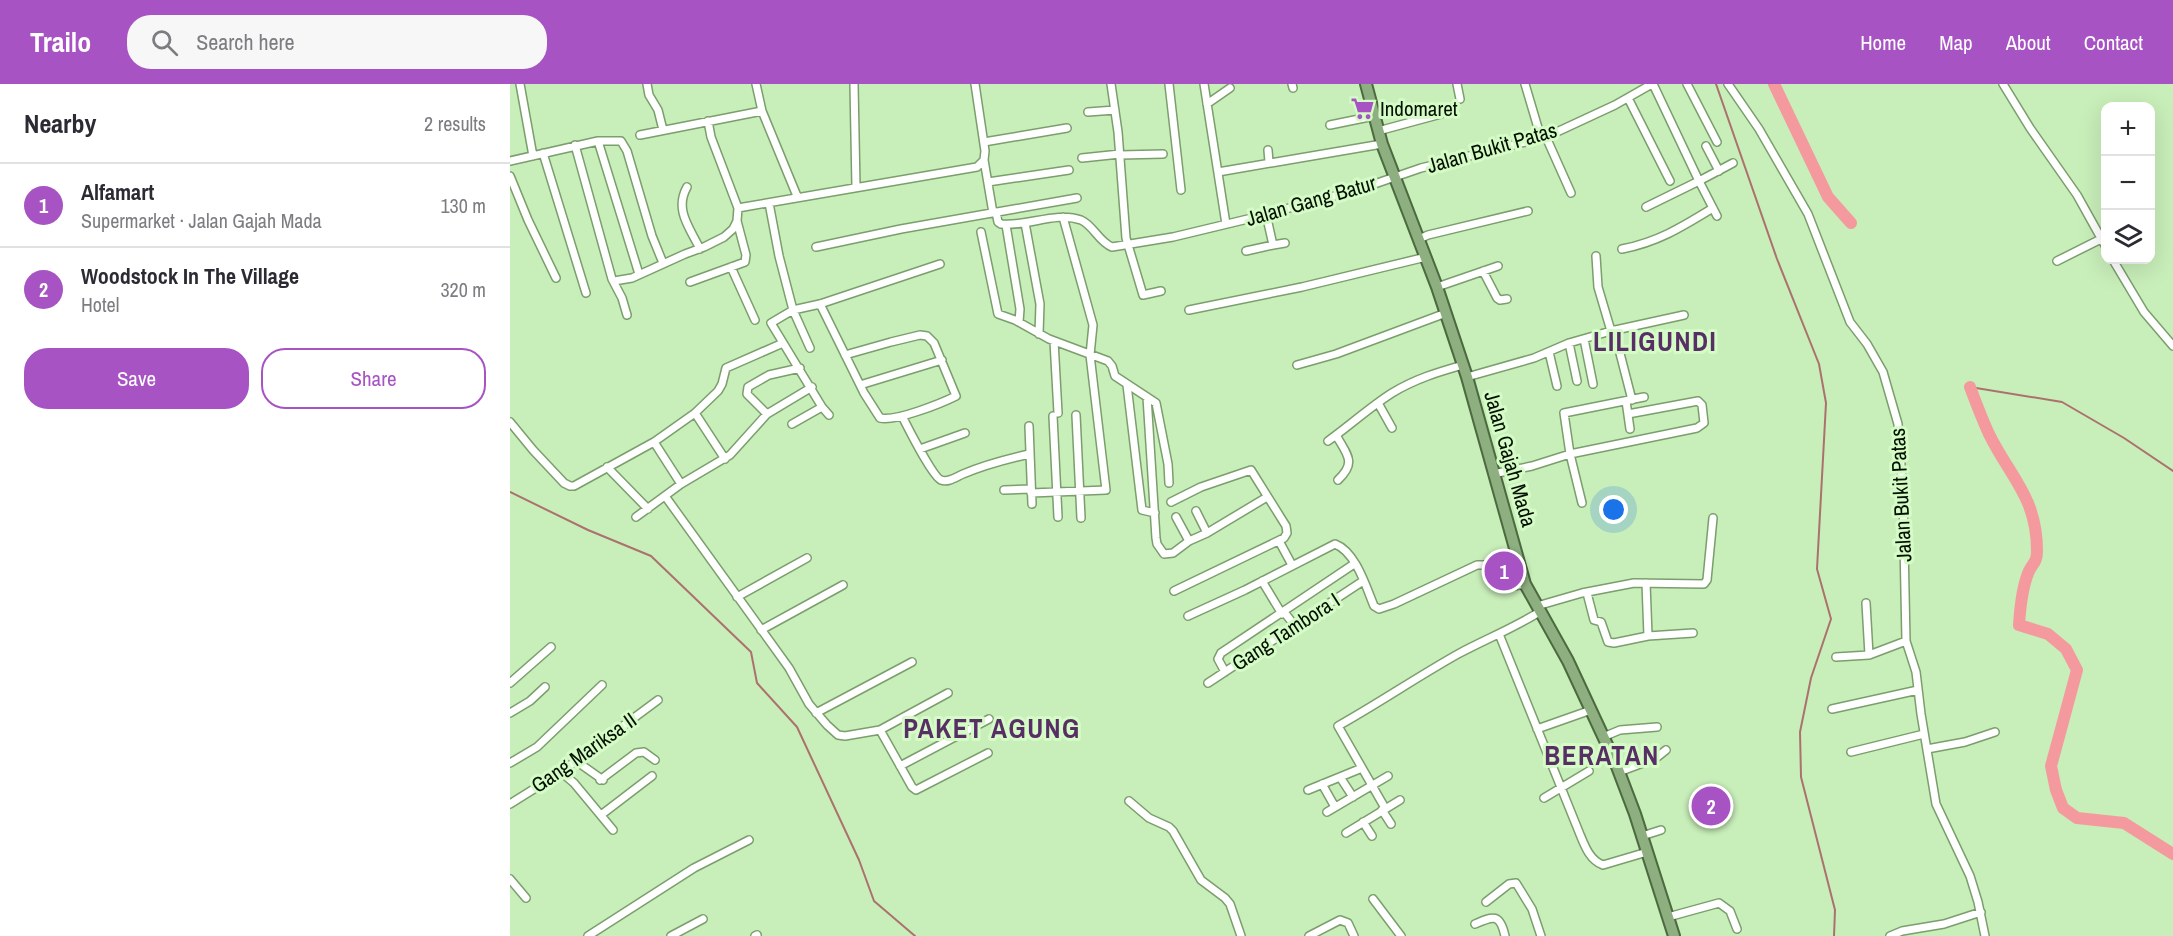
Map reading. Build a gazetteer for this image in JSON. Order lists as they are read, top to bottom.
{
  "streets": {
    "highway": ["Jalan Gajah Mada"],
    "street": [
      "Jalan Bukit Patas",
      "Jalan Gang Batur",
      "Gang Tambora I",
      "Gang Mariksa II"
    ]
  },
  "crossings": [
    ["Jalan Bukit Patas", "Jalan Gang Batur"],
    ["Jalan Bukit Patas", "Jalan Gajah Mada"],
    ["Jalan Gang Batur", "Jalan Gajah Mada"]
  ],
  "districts": ["LILIGUNDI", "PAKET AGUNG", "BERATAN"],
  "places": {
    "supermarket": ["Indomaret"]
  },
  "page": {
    "header": "Trailo",
    "search": "Search here",
    "nav": [
      "Home",
      "Map",
      "About",
      "Contact"
    ],
    "heading": ["Nearby", "2 results"],
    "map_buttons": ["+", "−"],
    "list": [
      {
        "mark": "1",
        "name": "Alfamart",
        "note": "Supermarket · Jalan Gajah Mada",
        "value": "130 m"
      },
      {
        "mark": "2",
        "name": "Woodstock In The Village",
        "note": "Hotel",
        "value": "320 m"
      }
    ],
    "buttons": ["Save", "Share"],
    "pins": ["1", "2"]
  }
}
